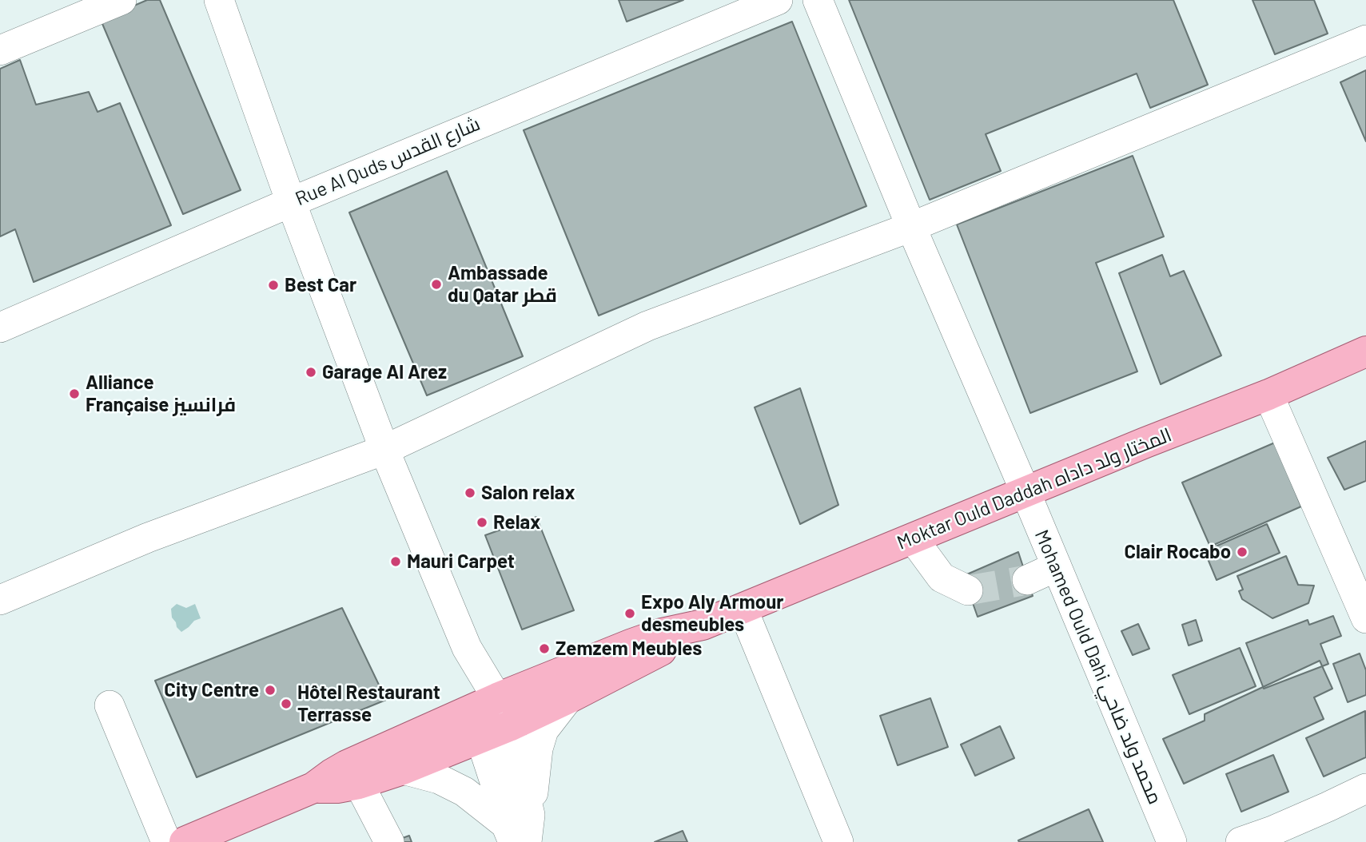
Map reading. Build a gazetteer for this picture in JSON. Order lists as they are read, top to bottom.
{
  "streets": {
    "main road": ["Moktar Ould Daddah المختار ولد داداه"],
    "street": ["Rue Al Quds شارع القدس", "Mohamed Ould Dahi محمد ولد ضاحي"]
  },
  "crossings": [
    ["Moktar Ould Daddah المختار ولد داداه", "Mohamed Ould Dahi محمد ولد ضاحي"]
  ],
  "places": [
    "Ambassade du Qatar قطر",
    "Best Car",
    "Garage Al Arez",
    "Alliance Française فرانسيز",
    "Salon relax",
    "Relax",
    "Clair Rocabo",
    "Mauri Carpet",
    "Expo Aly Armour desmeubles",
    "Zemzem Meubles",
    "City Centre",
    "Hôtel Restaurant Terrasse"
  ]
}
